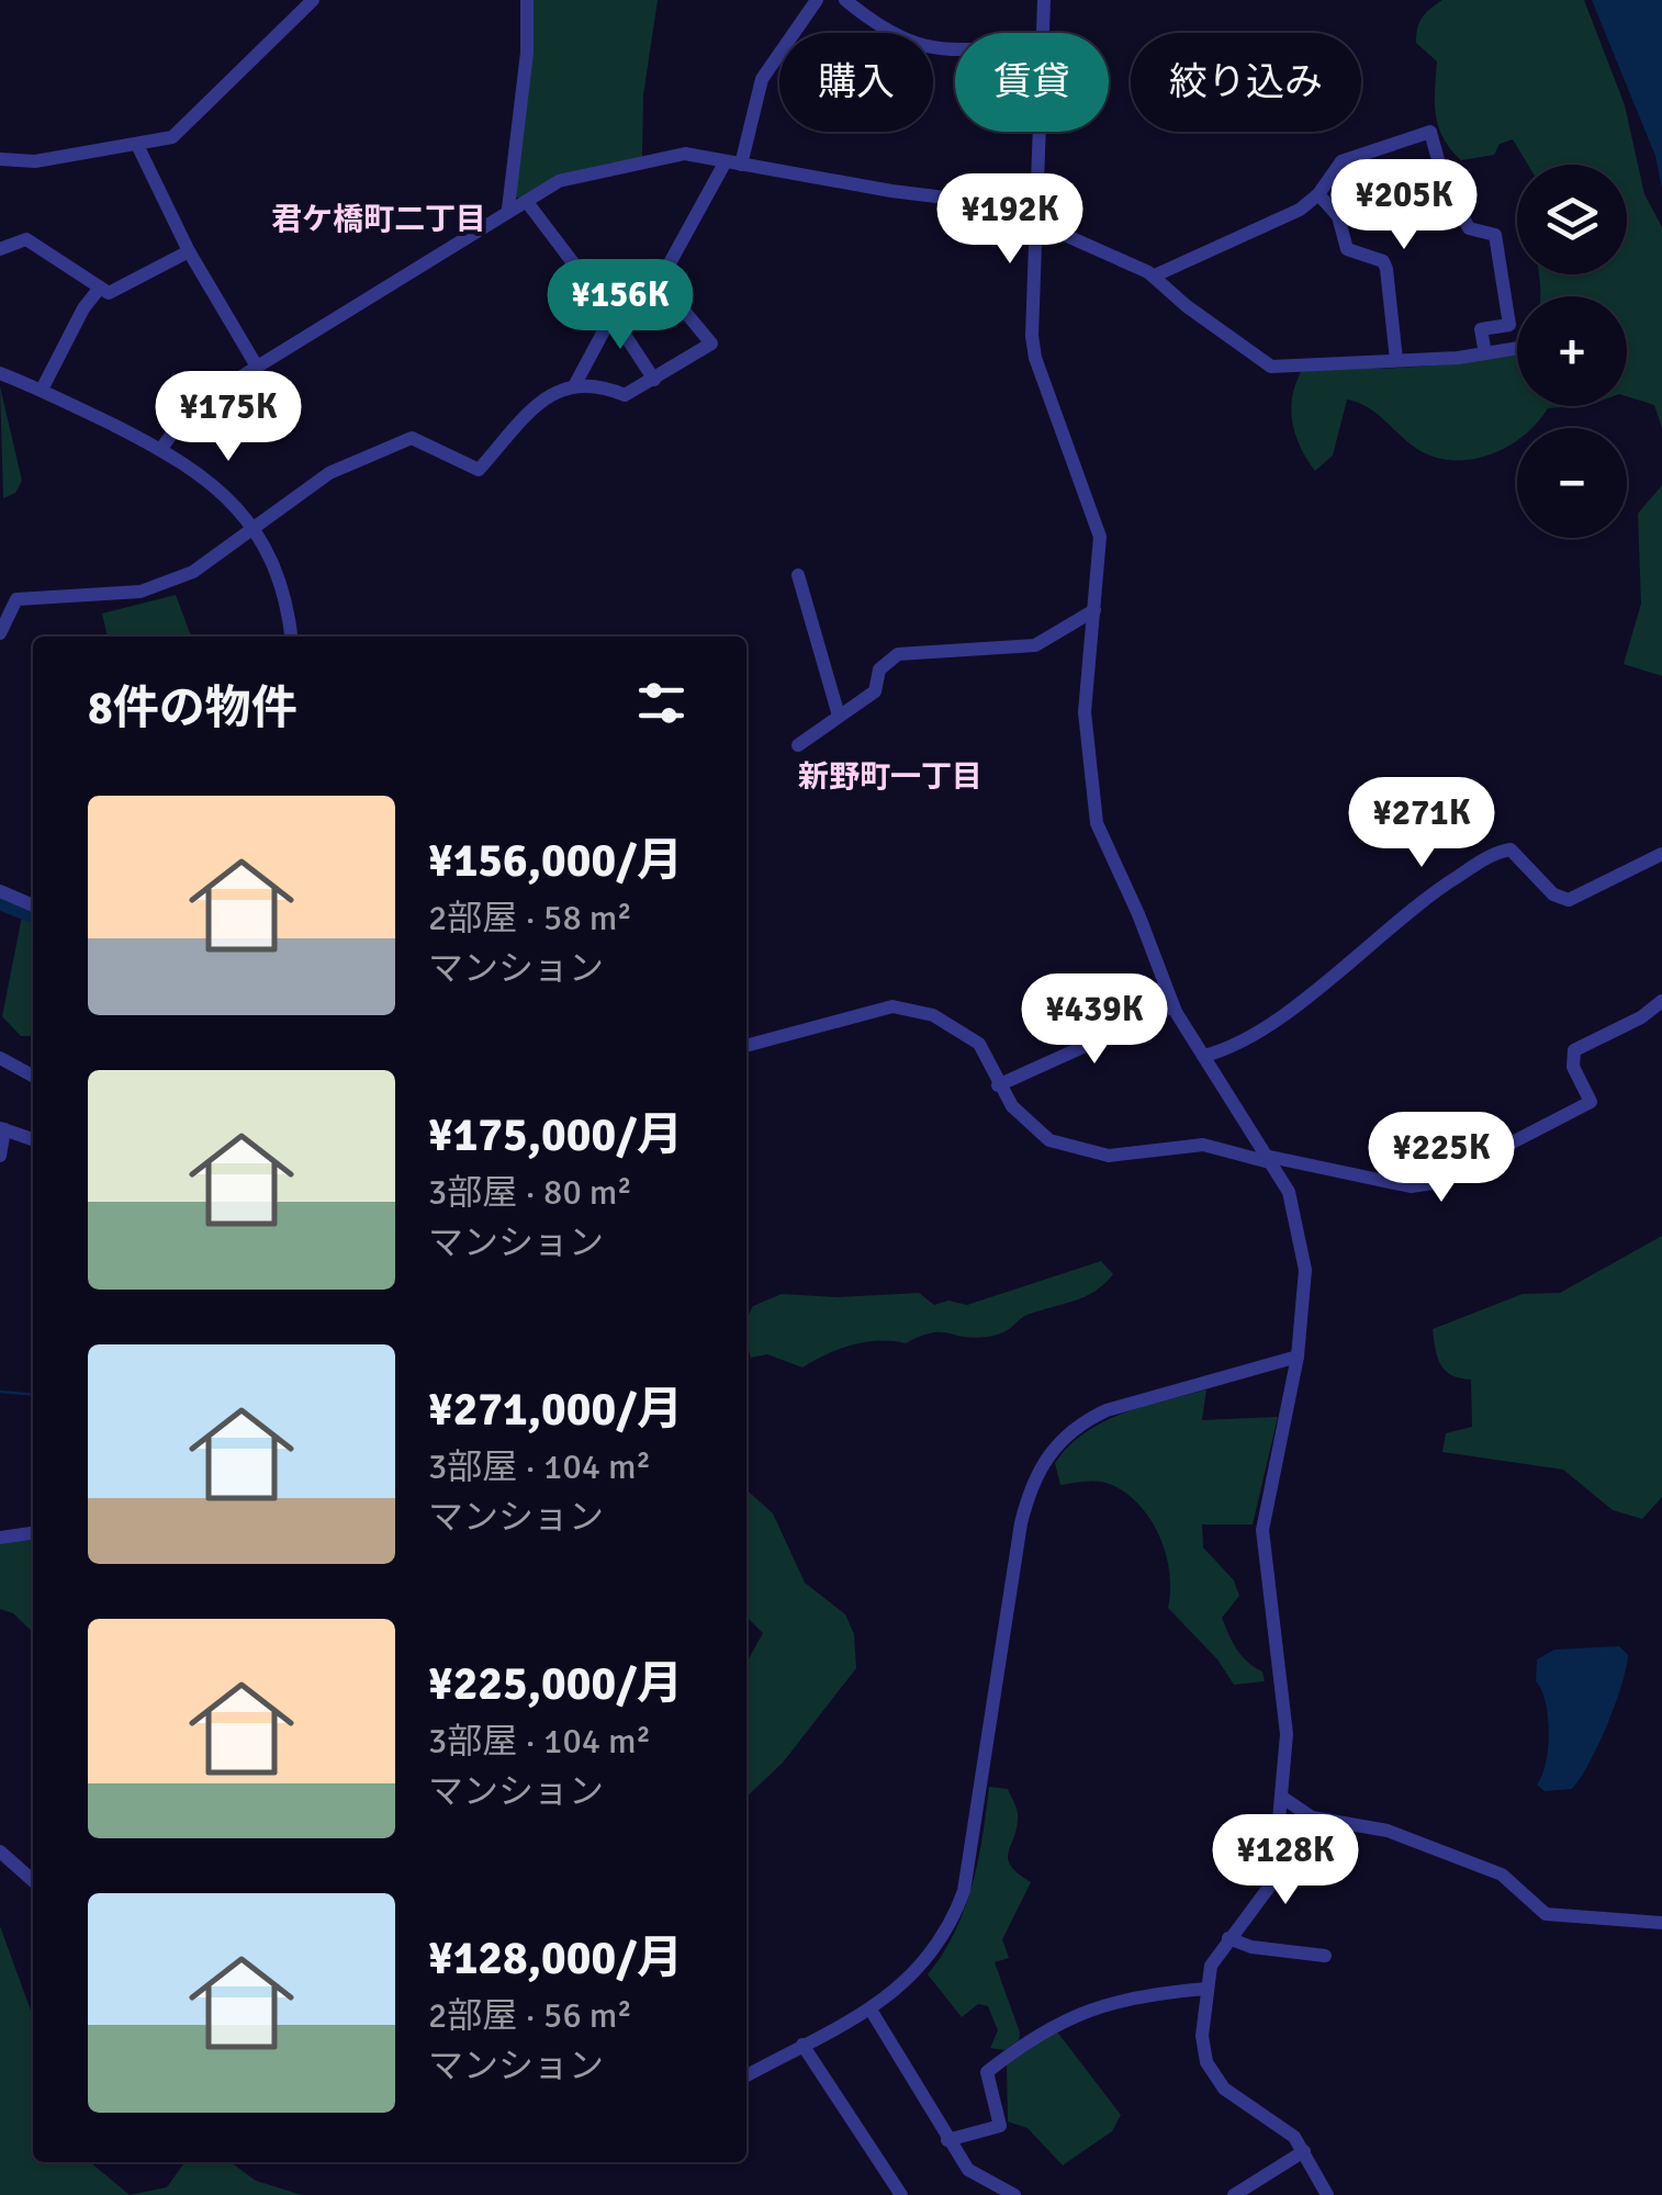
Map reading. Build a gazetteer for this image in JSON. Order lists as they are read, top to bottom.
{
  "districts": ["君ケ橋町二丁目", "新野町一丁目"],
  "page": {
    "chip": ["購入", "賃貸", "絞り込み"],
    "price": [
      "¥205K",
      "¥192K",
      "¥156K",
      "¥175K",
      "¥271K",
      "¥439K",
      "¥225K",
      "¥128K"
    ],
    "map_buttons": ["+", "−"],
    "heading": "8件の物件",
    "list": [
      {
        "name": "¥156,000/月",
        "note": "2部屋 · 58 m² · マンション"
      },
      {
        "name": "¥175,000/月",
        "note": "3部屋 · 80 m² · マンション"
      },
      {
        "name": "¥271,000/月",
        "note": "3部屋 · 104 m² · マンション"
      },
      {
        "name": "¥225,000/月",
        "note": "3部屋 · 104 m² · マンション"
      },
      {
        "name": "¥128,000/月",
        "note": "2部屋 · 56 m² · マンション"
      }
    ]
  }
}
